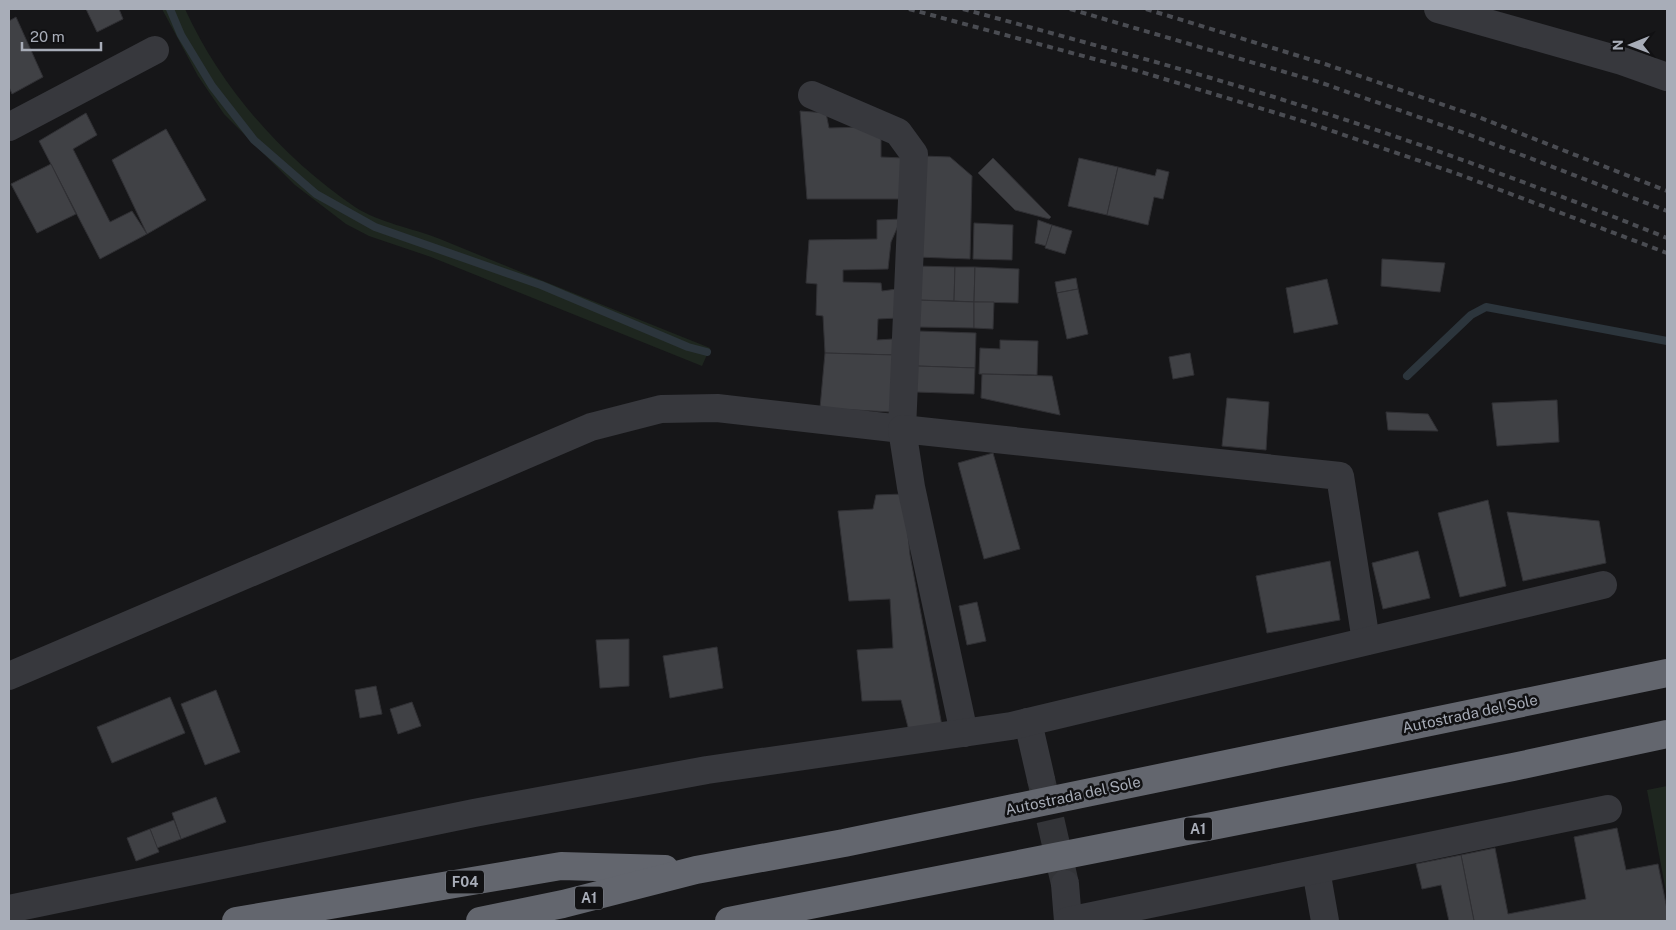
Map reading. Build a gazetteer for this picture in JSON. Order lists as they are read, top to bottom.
{
  "streets": {
    "highway": ["Autostrada del Sole", "A1", "F04"]
  },
  "crossings": [
    ["Autostrada del Sole", "F04"]
  ],
  "scale_bar": "20 m",
  "north": "left"
}
